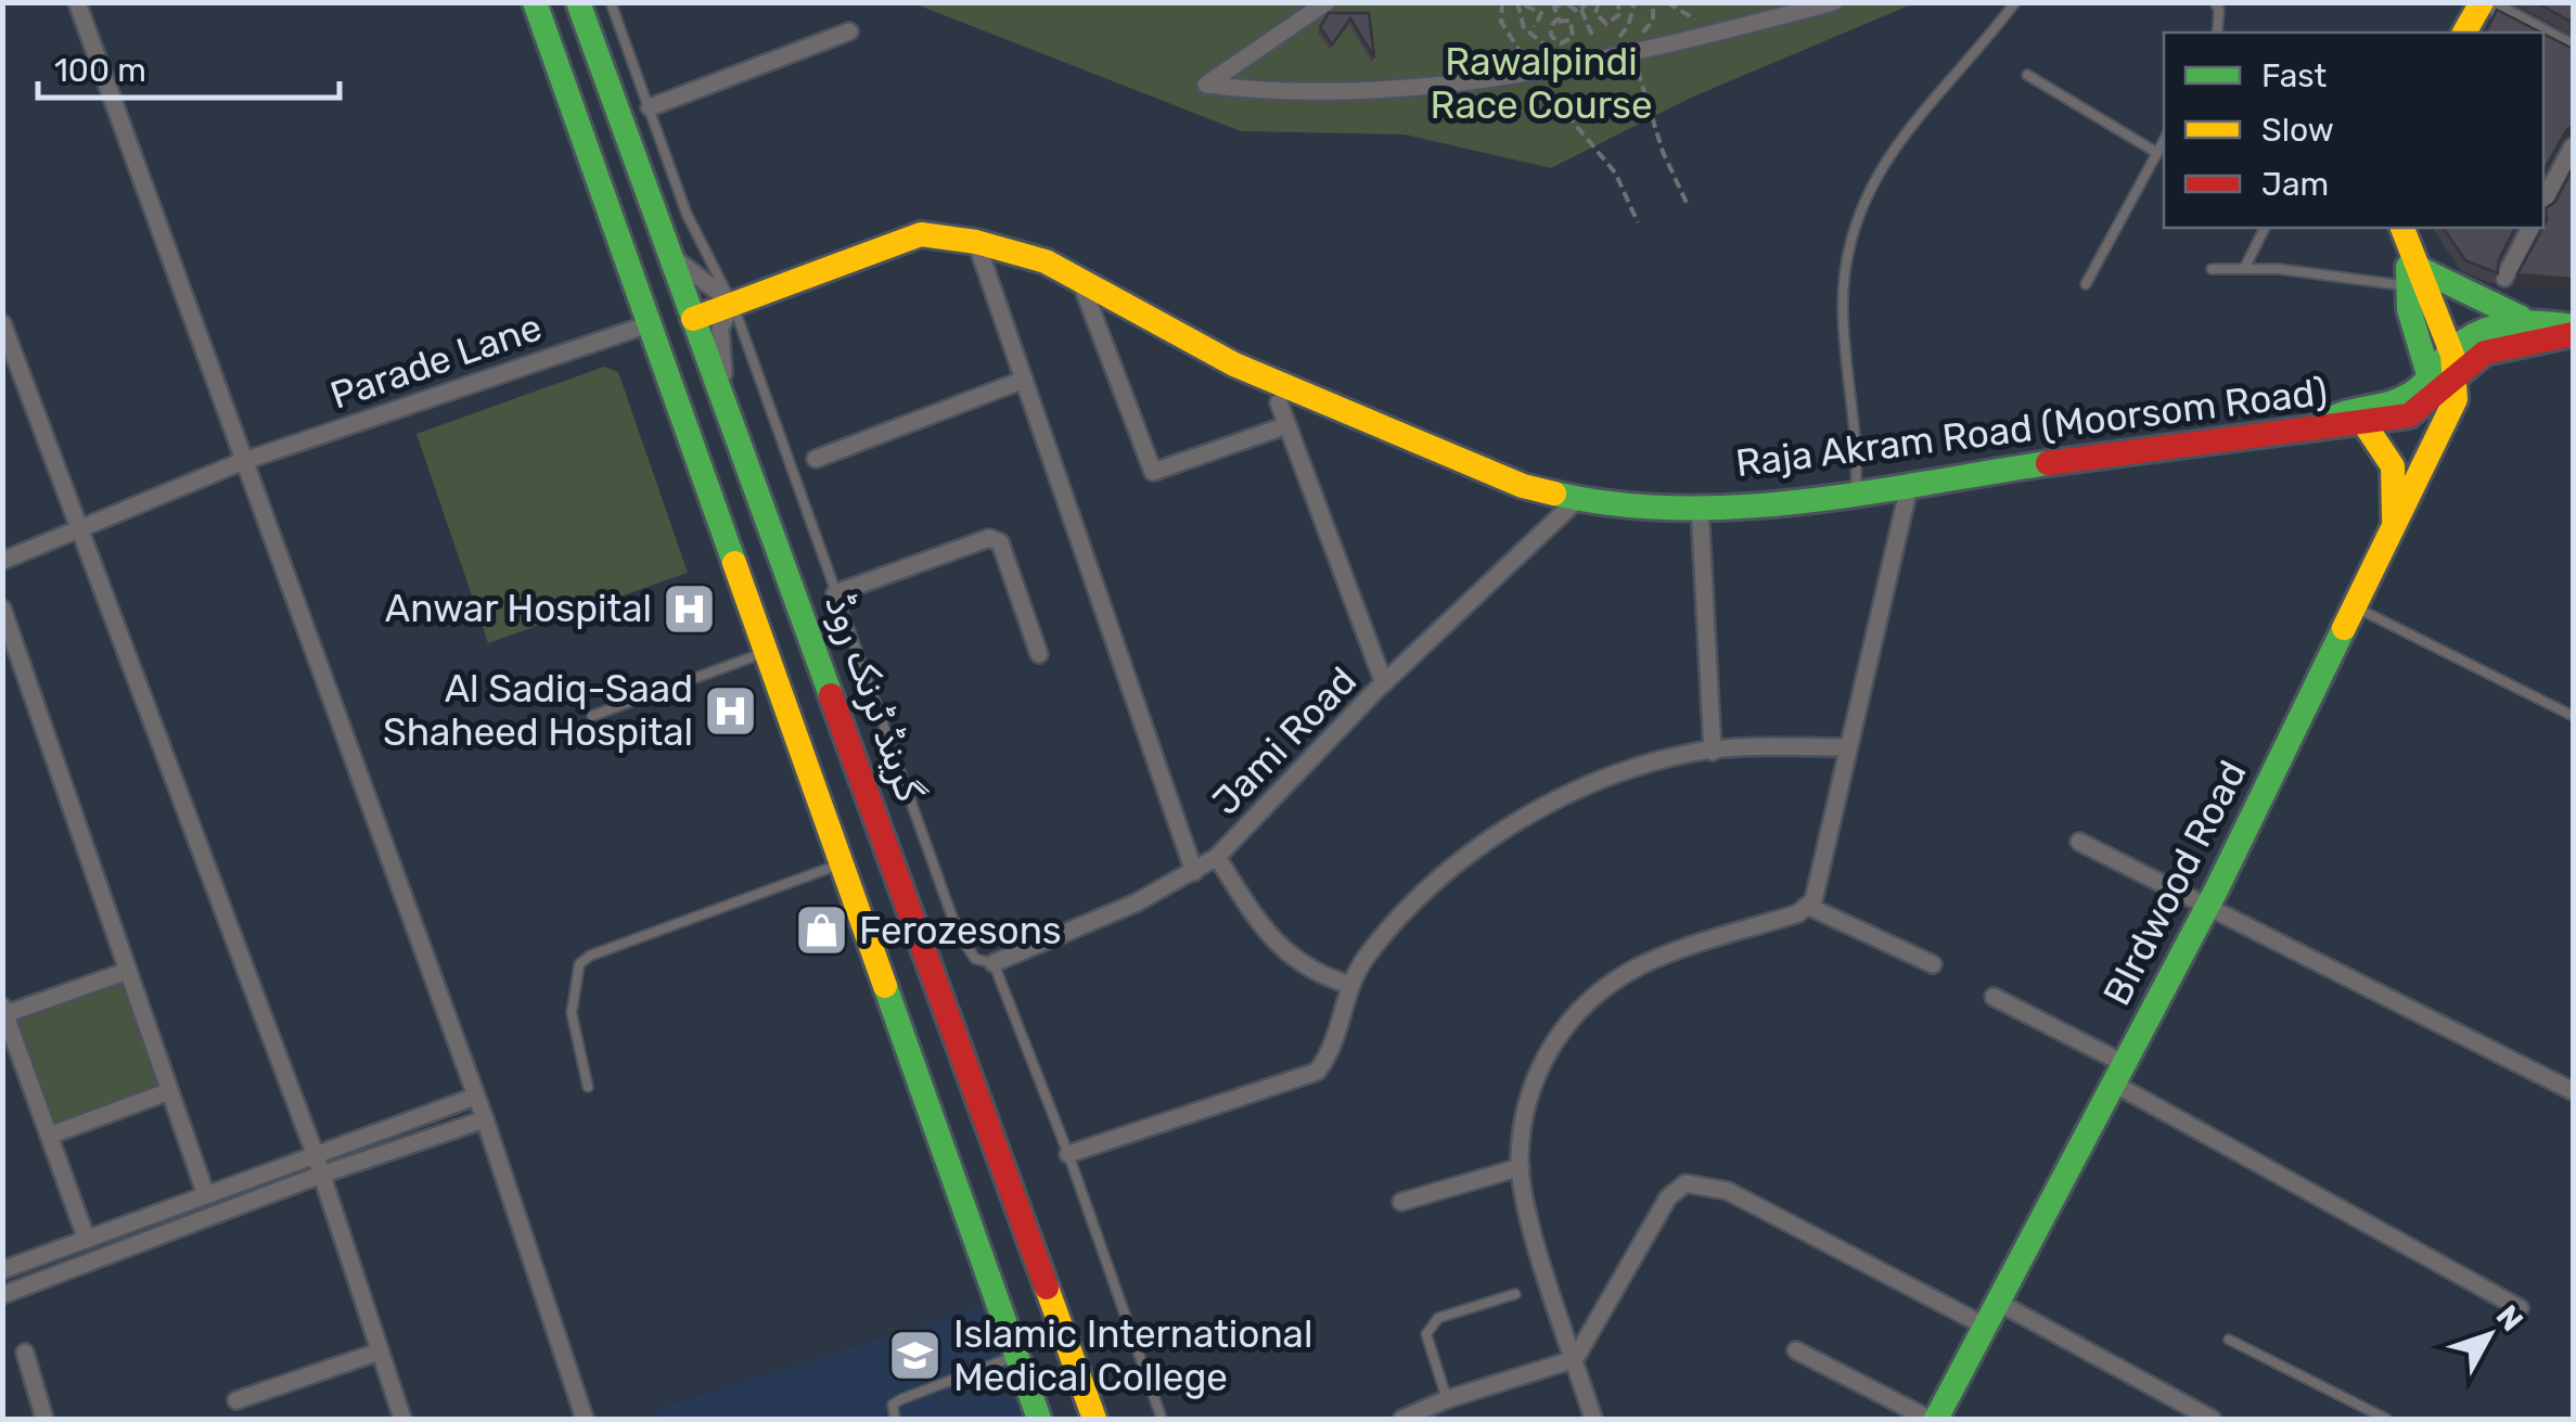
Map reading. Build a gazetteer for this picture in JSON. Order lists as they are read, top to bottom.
{
  "streets": {
    "main road": ["Raja Akram Road (Moorsom Road)", "گرینڈ ٹرنک روڈ", "BIrdwood Road"],
    "street": ["Parade Lane", "Jami Road"]
  },
  "crossings": [
    ["Raja Akram Road (Moorsom Road)", "گرینڈ ٹرنک روڈ"],
    ["Raja Akram Road (Moorsom Road)", "Jami Road"],
    ["Raja Akram Road (Moorsom Road)", "BIrdwood Road"]
  ],
  "parks": ["Rawalpindi Race Course"],
  "places": {
    "hospital": ["Anwar Hospital", "Al Sadiq-Saad Shaheed Hospital"],
    "shop": ["Ferozesons"],
    "school or university": ["Islamic International Medical College"]
  },
  "legend": ["Fast", "Slow", "Jam"],
  "scale_bar": "100 m",
  "north": "top right"
}
